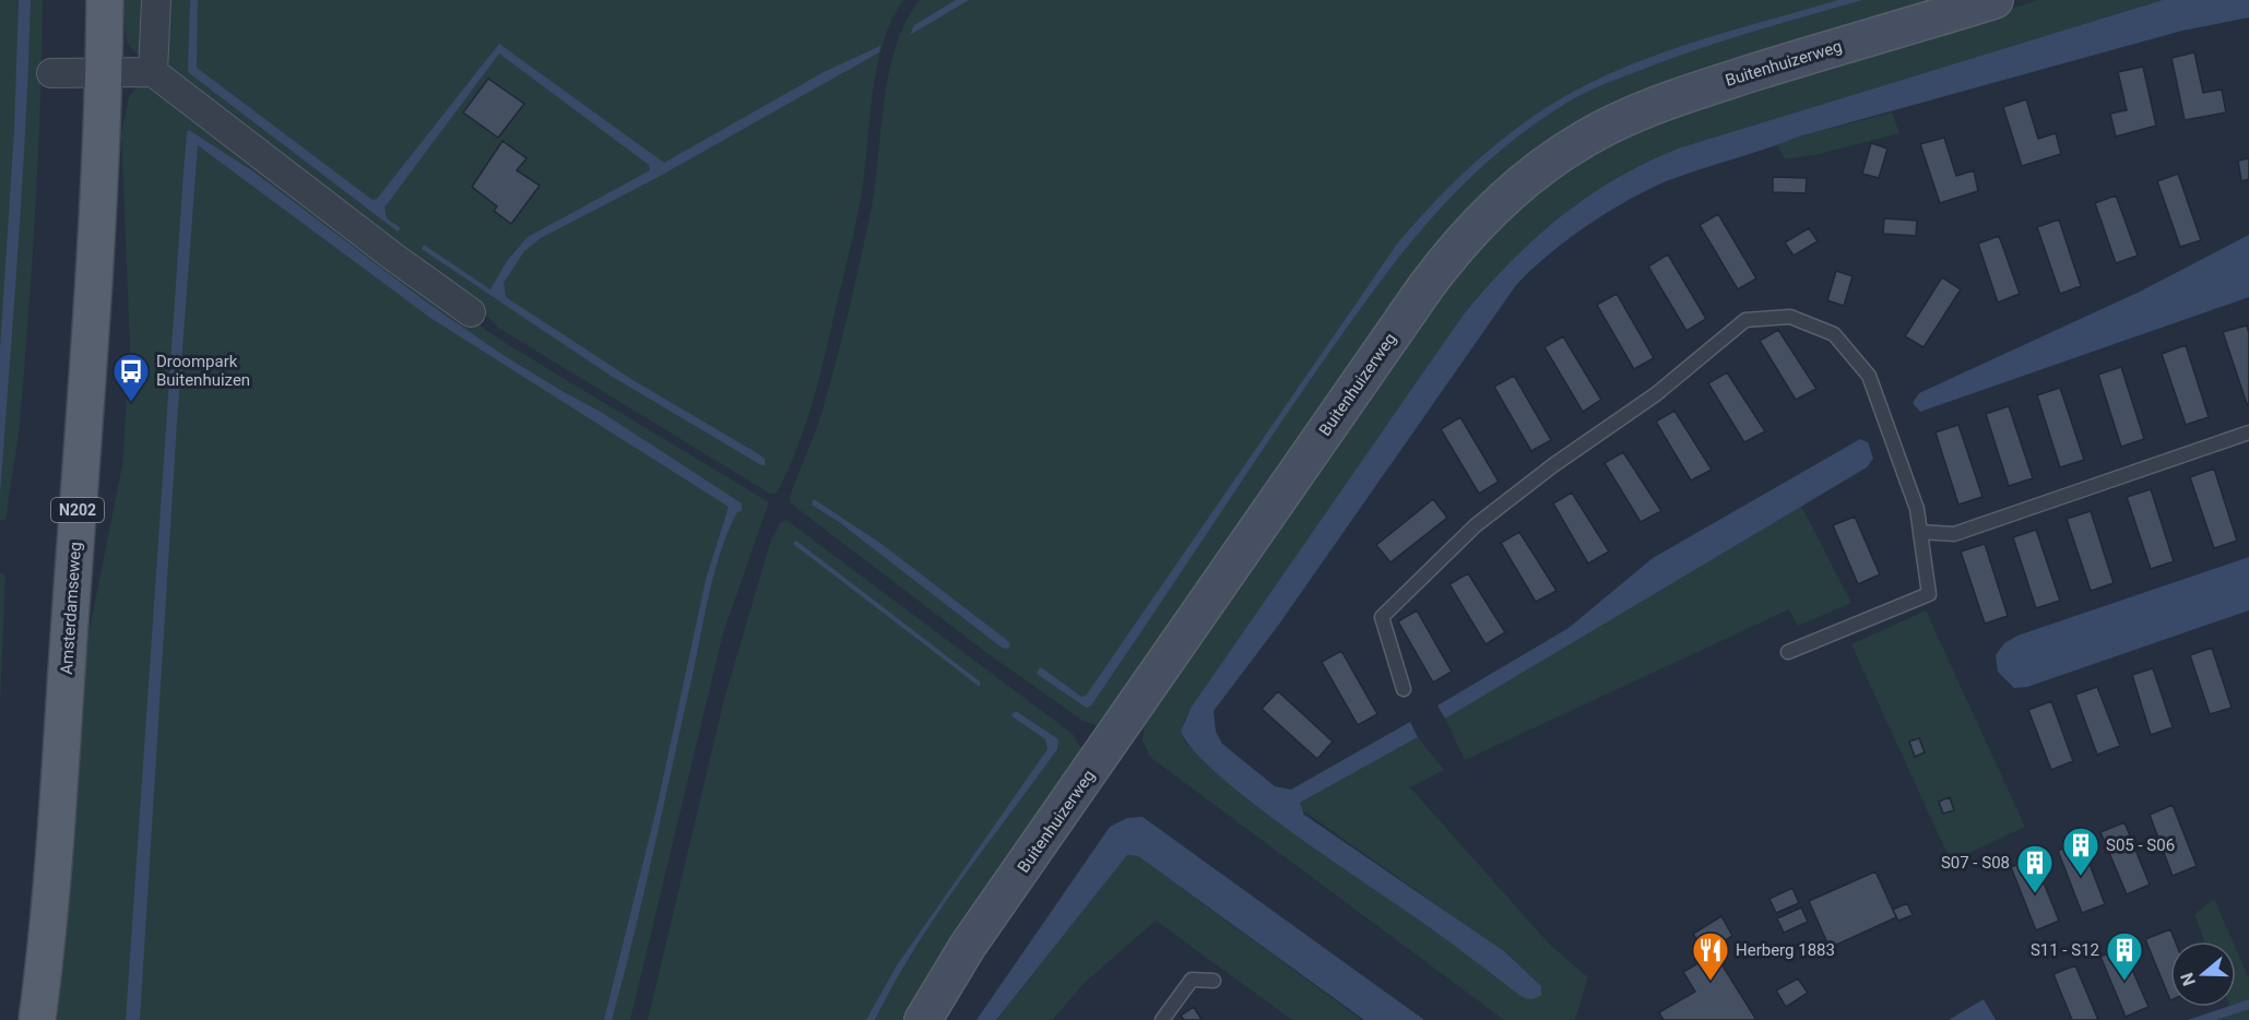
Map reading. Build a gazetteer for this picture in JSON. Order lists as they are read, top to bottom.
{
  "streets": {
    "main road": ["N202", "Amsterdamseweg"],
    "street": ["Buitenhuizerweg"]
  },
  "places": {
    "bus stop": ["Droompark Buitenhuizen"],
    "building": ["S05 - S06", "S07 - S08", "S11 - S12"],
    "restaurant": ["Herberg 1883"]
  },
  "north": "left"
}
